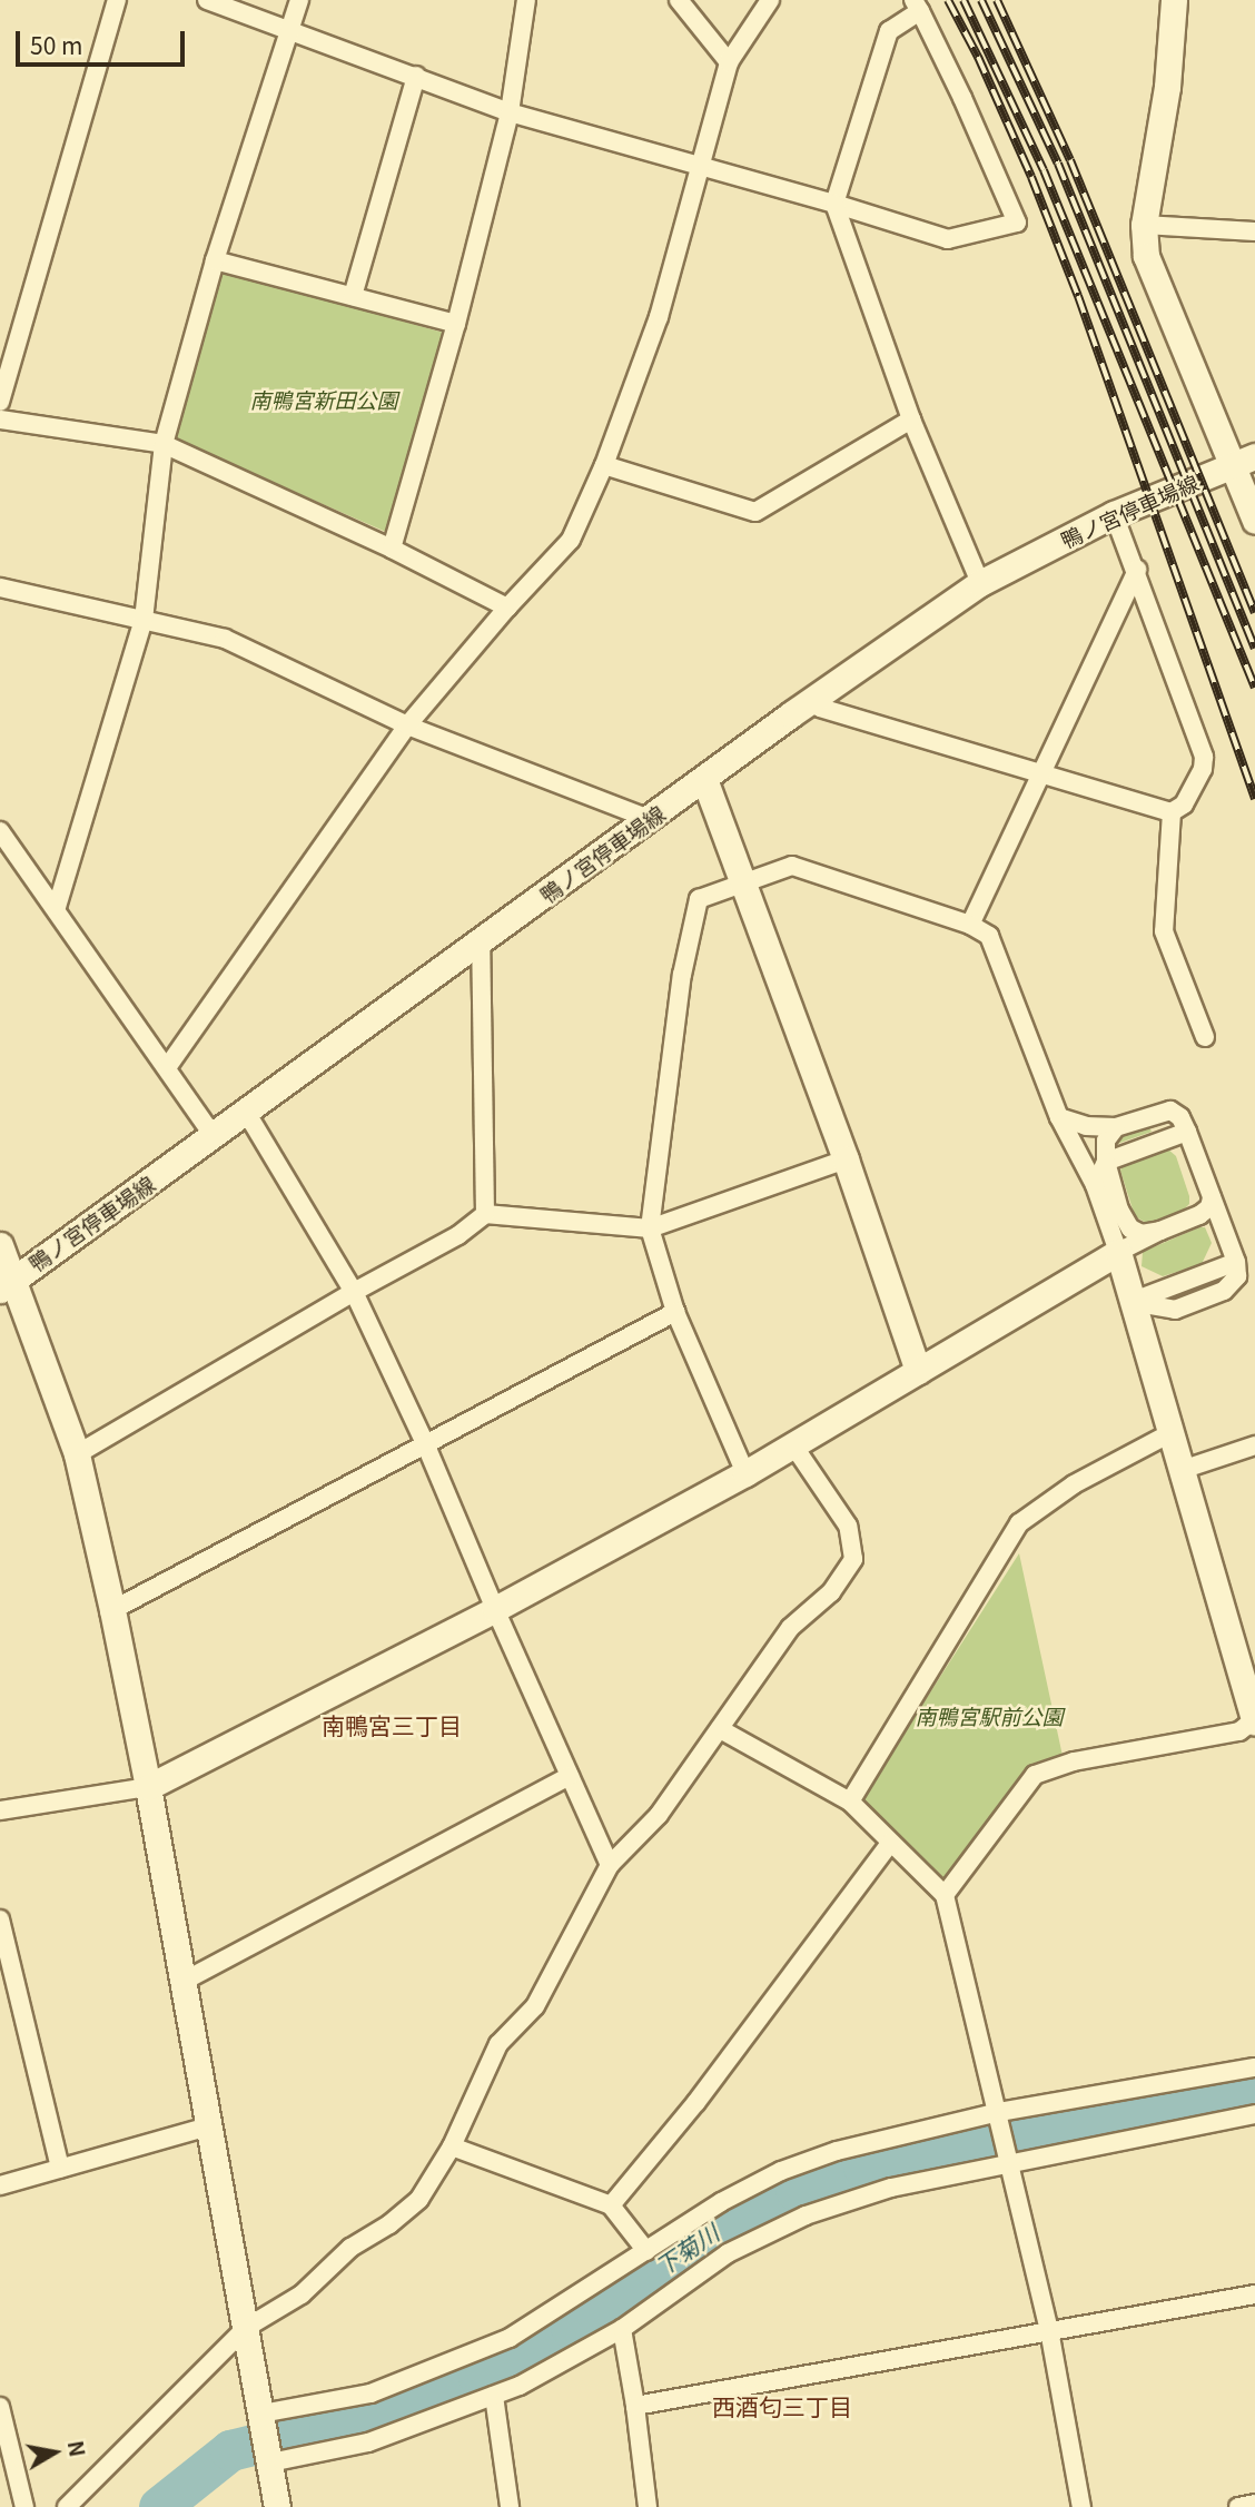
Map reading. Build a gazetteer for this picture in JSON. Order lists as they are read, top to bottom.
{
  "streets": {
    "street": ["鴨ノ宮停車場線"]
  },
  "districts": ["南鴨宮三丁目", "西酒匂三丁目"],
  "water": ["下菊川"],
  "parks": ["南鴨宮新田公園", "南鴨宮駅前公園"],
  "scale_bar": "50 m",
  "north": "right"
}
